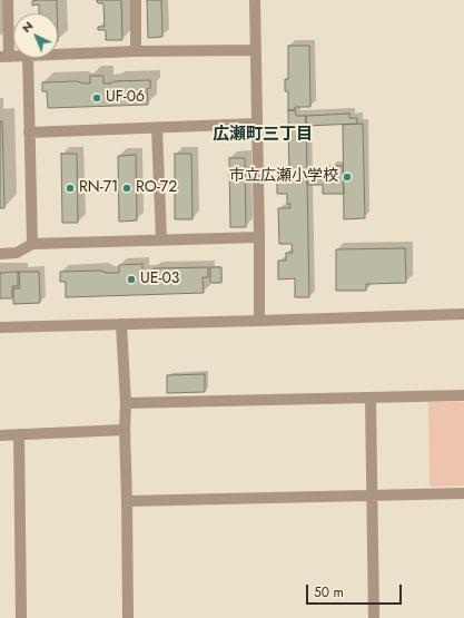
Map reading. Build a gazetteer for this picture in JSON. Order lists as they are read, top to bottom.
{
  "districts": ["広瀬町三丁目"],
  "places": [
    "UF-06",
    "市立広瀬小学校",
    "RN-71",
    "RO-72",
    "UE-03"
  ],
  "scale_bar": "50 m",
  "north": "top left"
}
